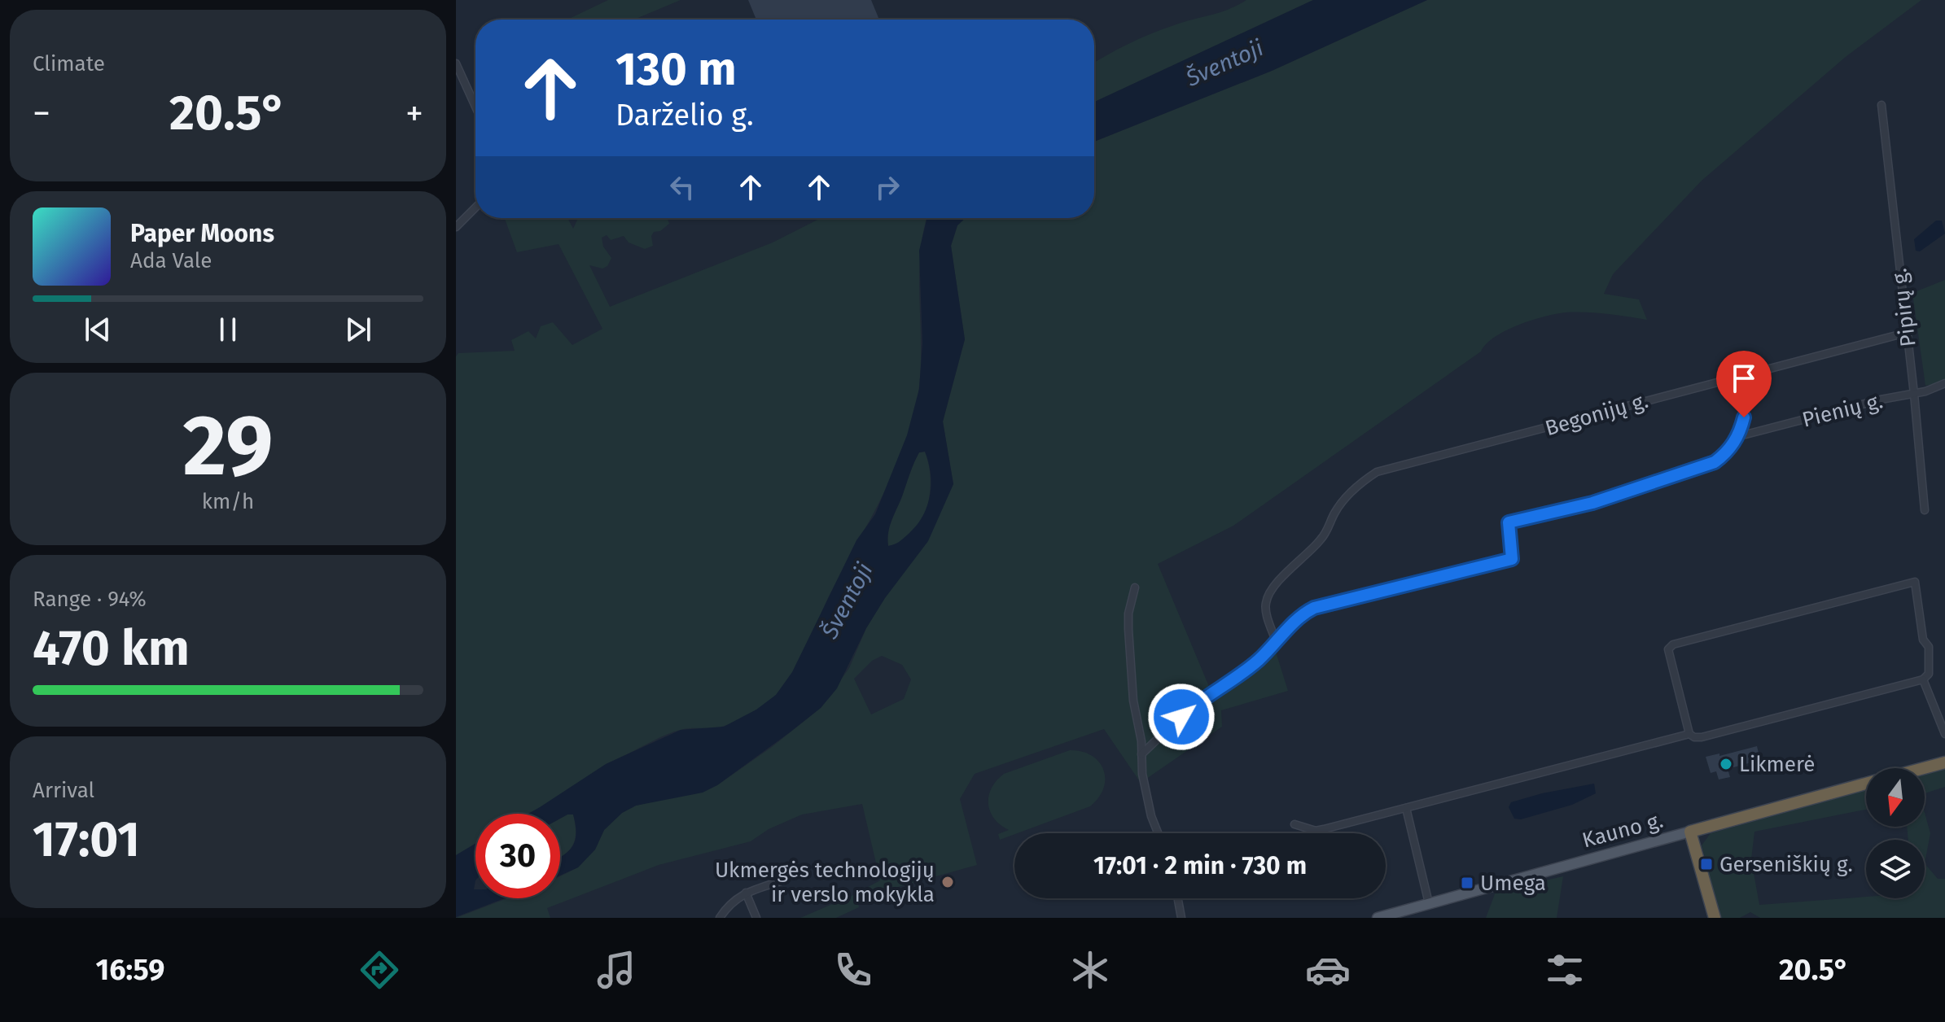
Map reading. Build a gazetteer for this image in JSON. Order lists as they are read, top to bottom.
{
  "streets": {
    "highway": ["Kauno g."],
    "street": ["Pipirų g.", "Pienių g.", "Begonijų g."]
  },
  "crossings": [
    ["Pipirų g.", "Pienių g."],
    ["Pipirų g.", "Begonijų g."]
  ],
  "water": ["Šventoji"],
  "places": {
    "other": ["Likmerė", "Ukmergės technologijų ir verslo mokykla"],
    "transit": ["Gerseniškių g.", "Umega"]
  },
  "north": "bottom",
  "page": {
    "tile": [
      "Climate",
      ["29", "km/h"],
      ["Range · 94%", "470 km"],
      ["Arrival", "17:01"]
    ],
    "turn": ["130 m", "Darželio g."],
    "heat": ["−", "20.5°", "+"],
    "song": ["Paper Moons", "Ada Vale"],
    "limit": "30",
    "trip": "17:01 · 2 min · 730 m",
    "tabs": ["16:59", "20.5°"]
  }
}
